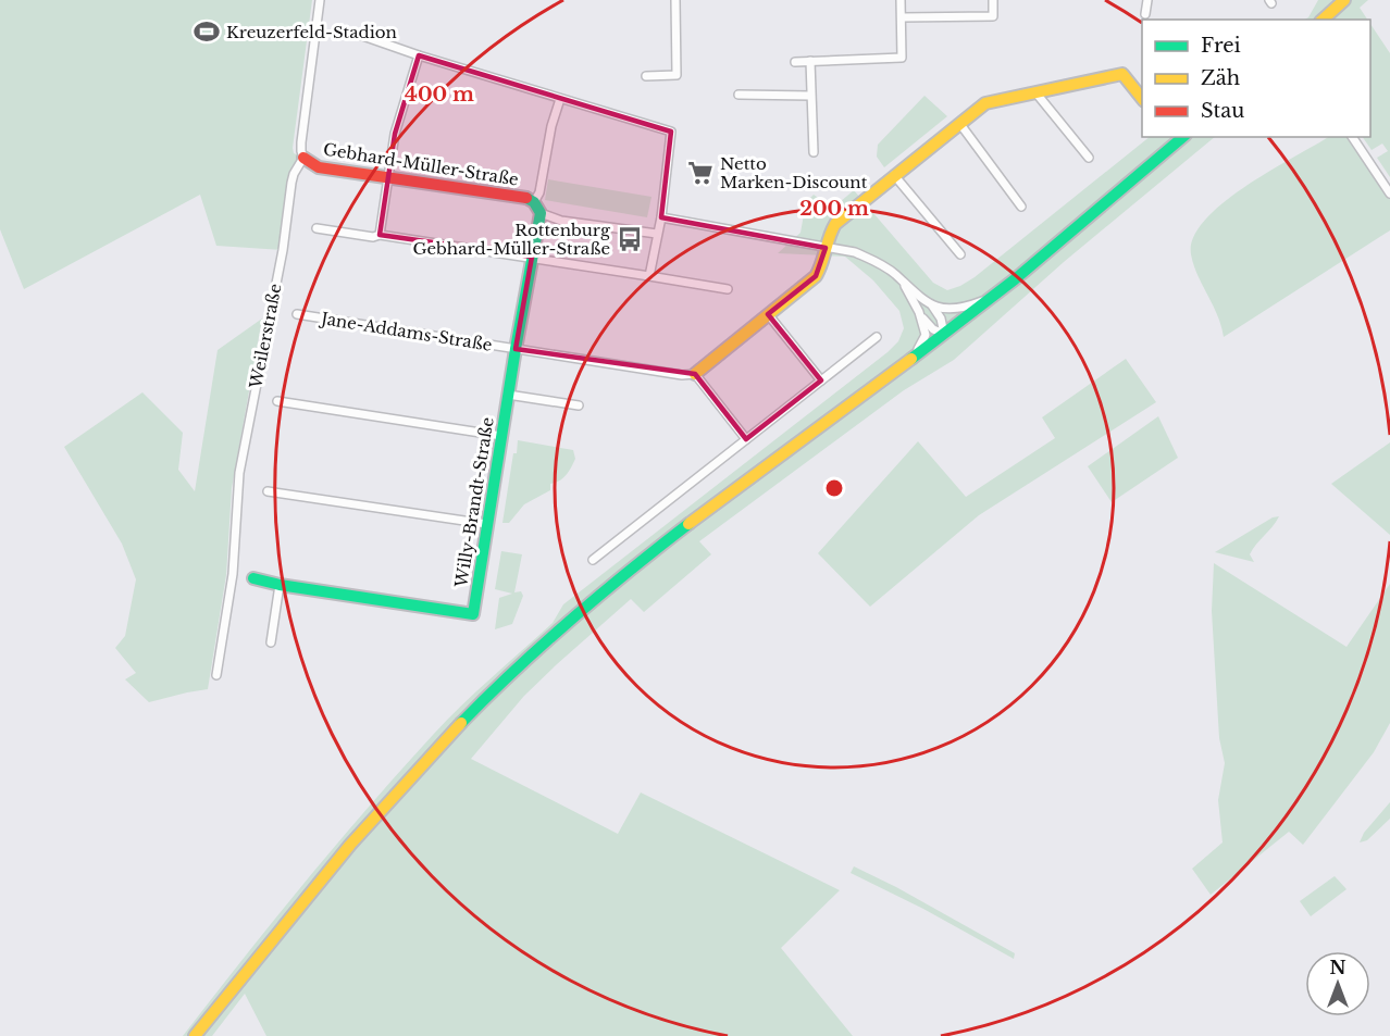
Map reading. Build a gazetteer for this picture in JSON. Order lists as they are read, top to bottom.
{
  "streets": {
    "street": [
      "Gebhard-Müller-Straße",
      "Jane-Addams-Straße",
      "Weilerstraße",
      "Willy-Brandt-Straße"
    ]
  },
  "crossings": [
    ["Gebhard-Müller-Straße", "Weilerstraße"],
    ["Gebhard-Müller-Straße", "Willy-Brandt-Straße"],
    ["Jane-Addams-Straße", "Willy-Brandt-Straße"]
  ],
  "places": {
    "sports": ["Kreuzerfeld-Stadion"],
    "supermarket": ["Netto Marken-Discount"],
    "bus stop": ["Rottenburg Gebhard-Müller-Straße"]
  },
  "legend": ["Frei", "Zäh", "Stau"],
  "north": "top",
  "rings": ["400 m", "200 m"]
}
